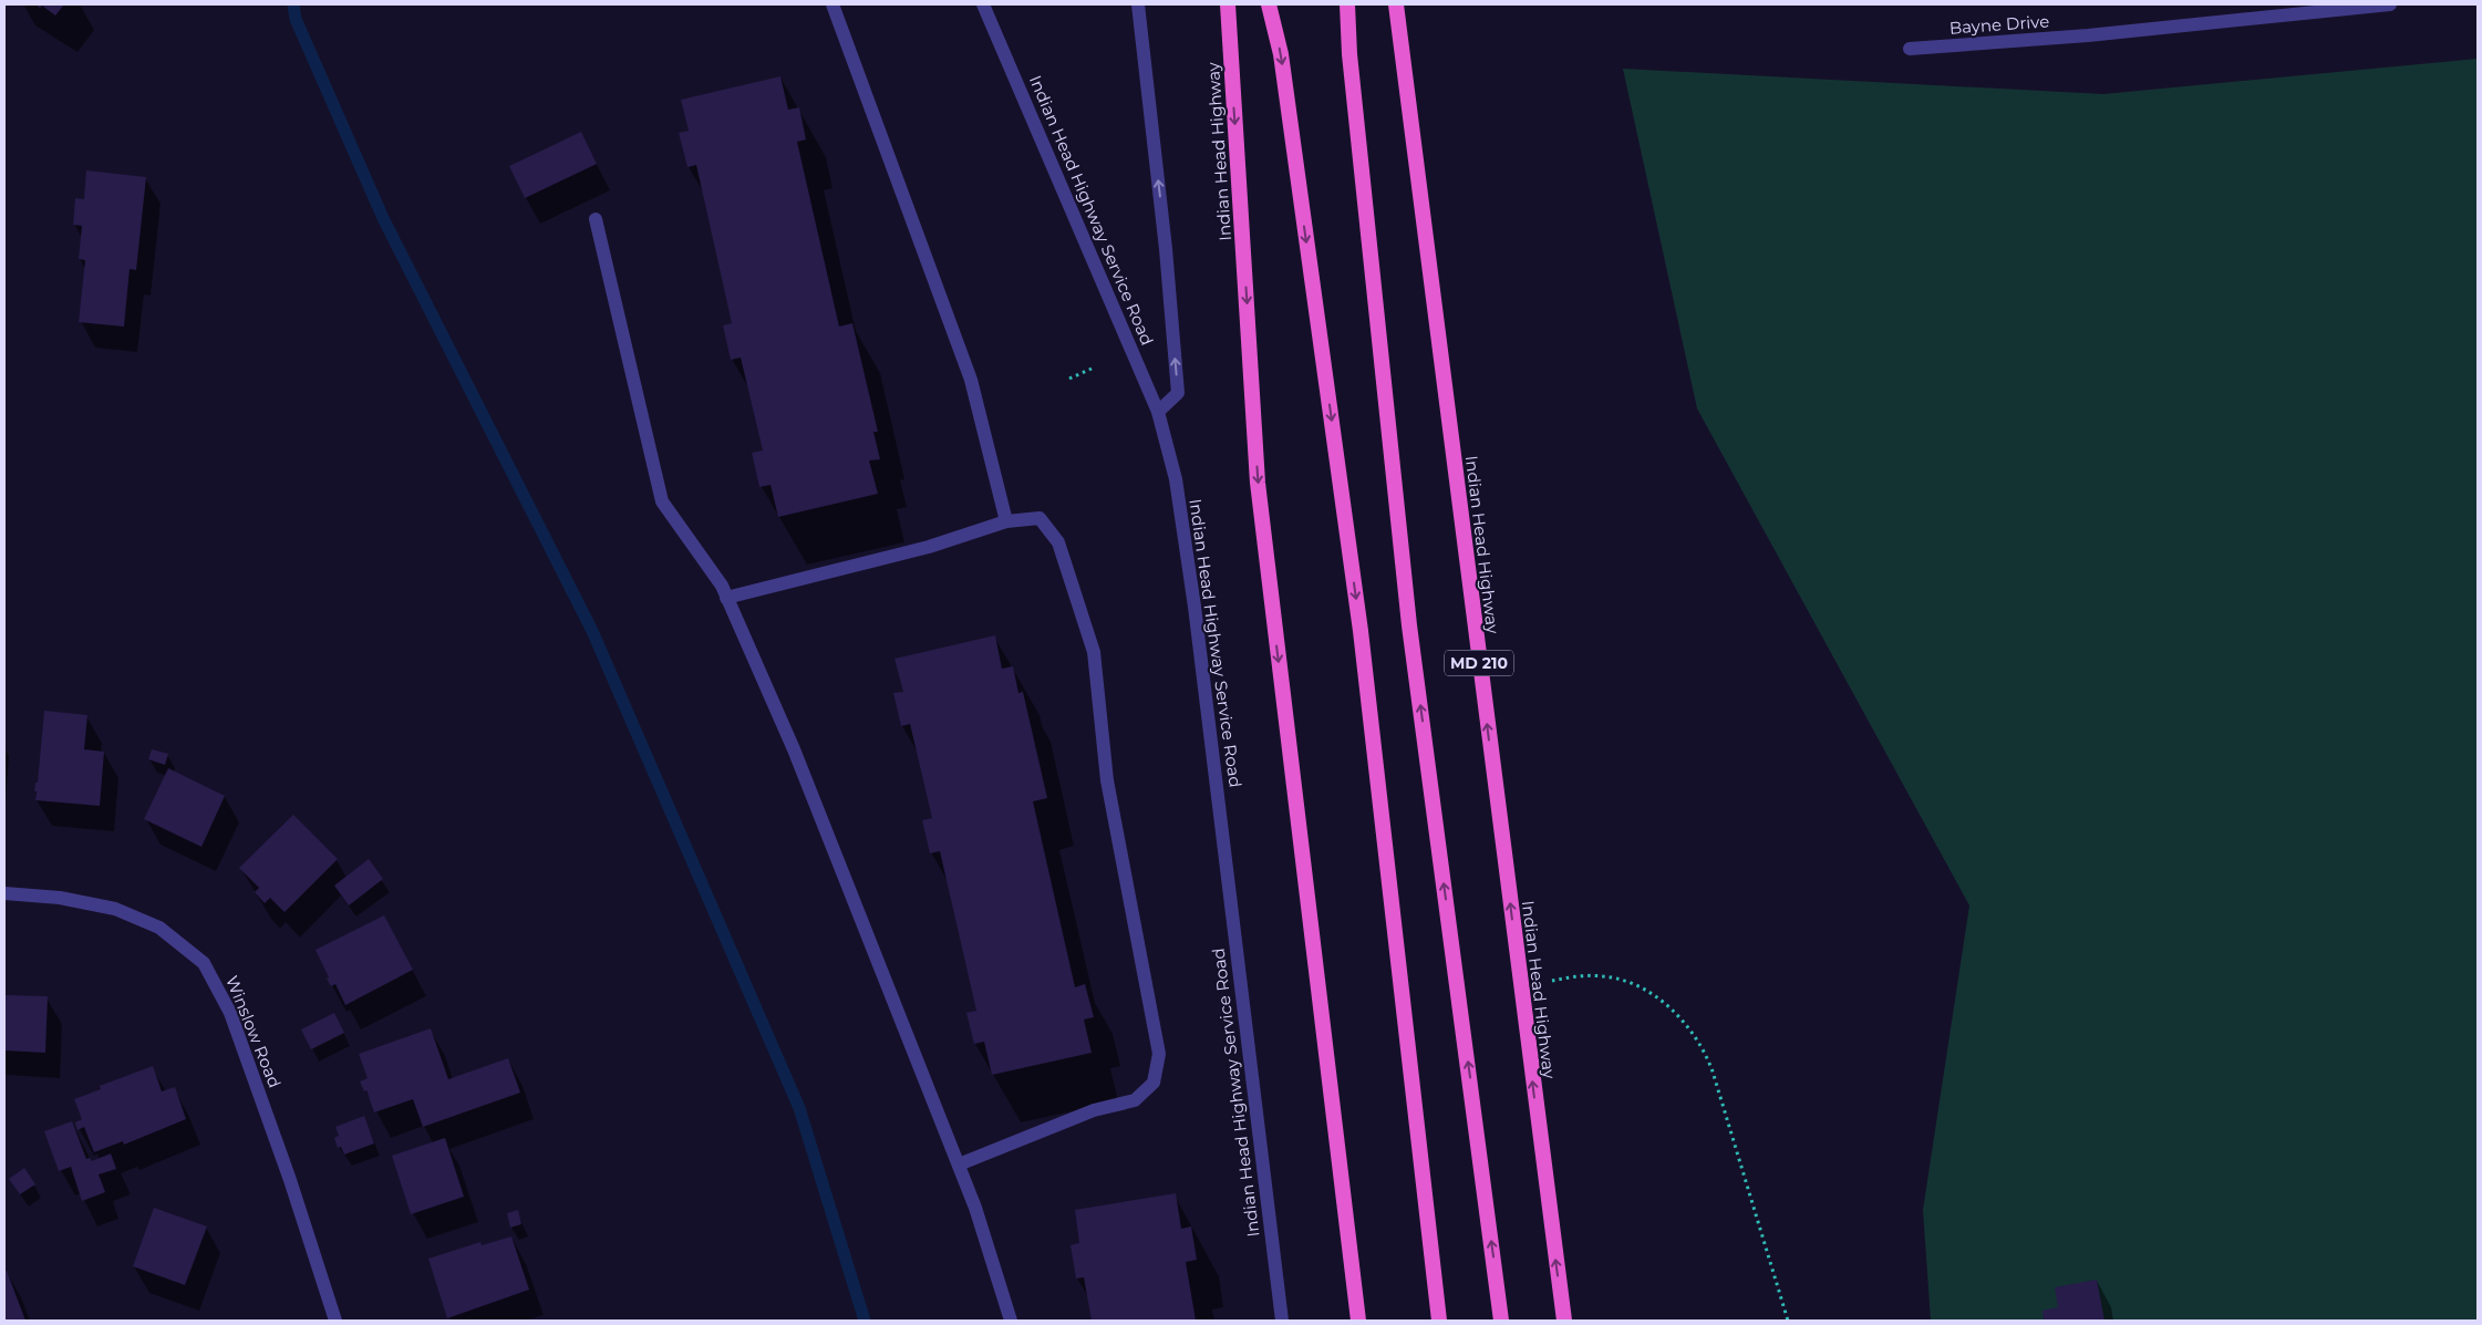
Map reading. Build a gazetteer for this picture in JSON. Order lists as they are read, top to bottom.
{
  "streets": {
    "highway": ["Indian Head Highway", "MD 210"],
    "street": ["Bayne Drive", "Indian Head Highway Service Road", "Winslow Road"]
  }
}
